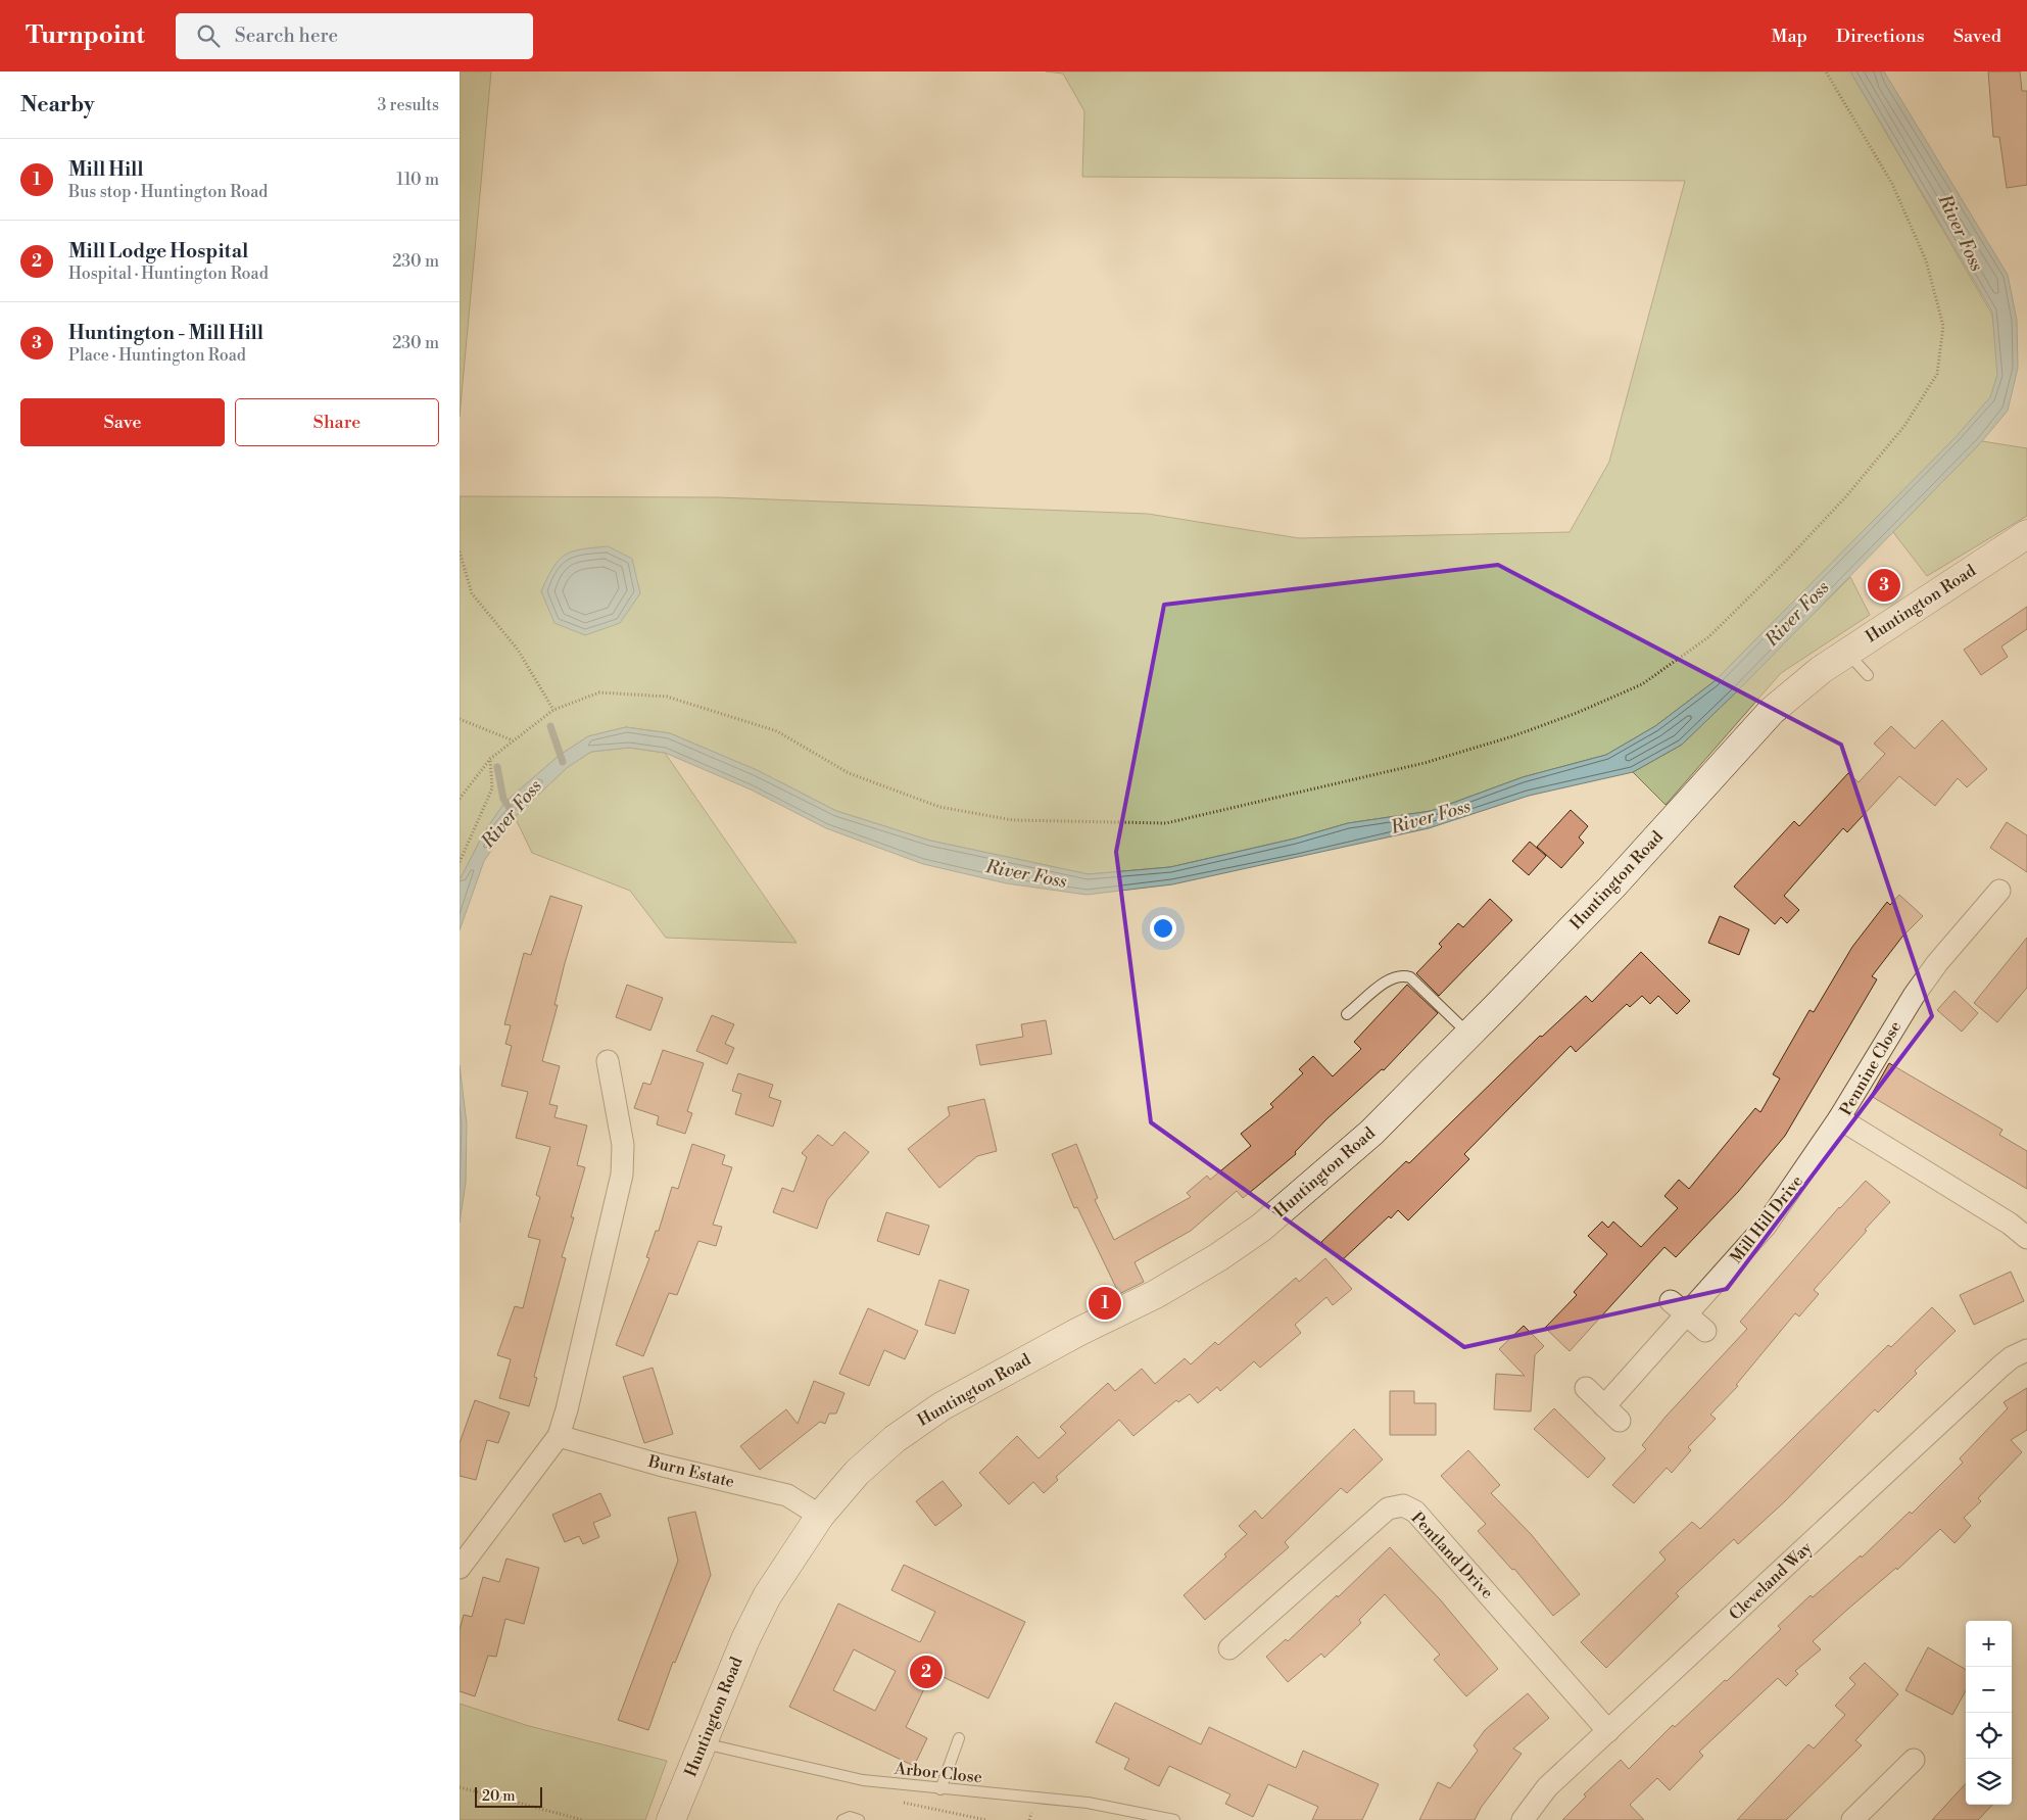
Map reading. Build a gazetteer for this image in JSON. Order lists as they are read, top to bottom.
{
  "streets": {
    "street": [
      "Huntington Road",
      "Pennine Close",
      "Mill Hill Drive",
      "Burn Estate",
      "Pentland Drive",
      "Cleveland Way"
    ],
    "lane": ["Arbor Close"]
  },
  "crossings": [
    ["Huntington Road", "Burn Estate"],
    ["Huntington Road", "Arbor Close"],
    ["Pennine Close", "Mill Hill Drive"],
    ["Pentland Drive", "Cleveland Way"]
  ],
  "water": ["River Foss"],
  "scale_bar": "20 m",
  "page": {
    "header": "Turnpoint",
    "search": "Search here",
    "nav": ["Map", "Directions", "Saved"],
    "heading": ["Nearby", "3 results"],
    "list": [
      {
        "mark": "1",
        "name": "Mill Hill",
        "note": "Bus stop · Huntington Road",
        "value": "110 m"
      },
      {
        "mark": "2",
        "name": "Mill Lodge Hospital",
        "note": "Hospital · Huntington Road",
        "value": "230 m"
      },
      {
        "mark": "3",
        "name": "Huntington - Mill Hill",
        "note": "Place · Huntington Road",
        "value": "230 m"
      }
    ],
    "buttons": ["Save", "Share"],
    "pins": ["3", "1", "2"],
    "map_buttons": ["+", "−"],
    "scale": "20 m"
  }
}
